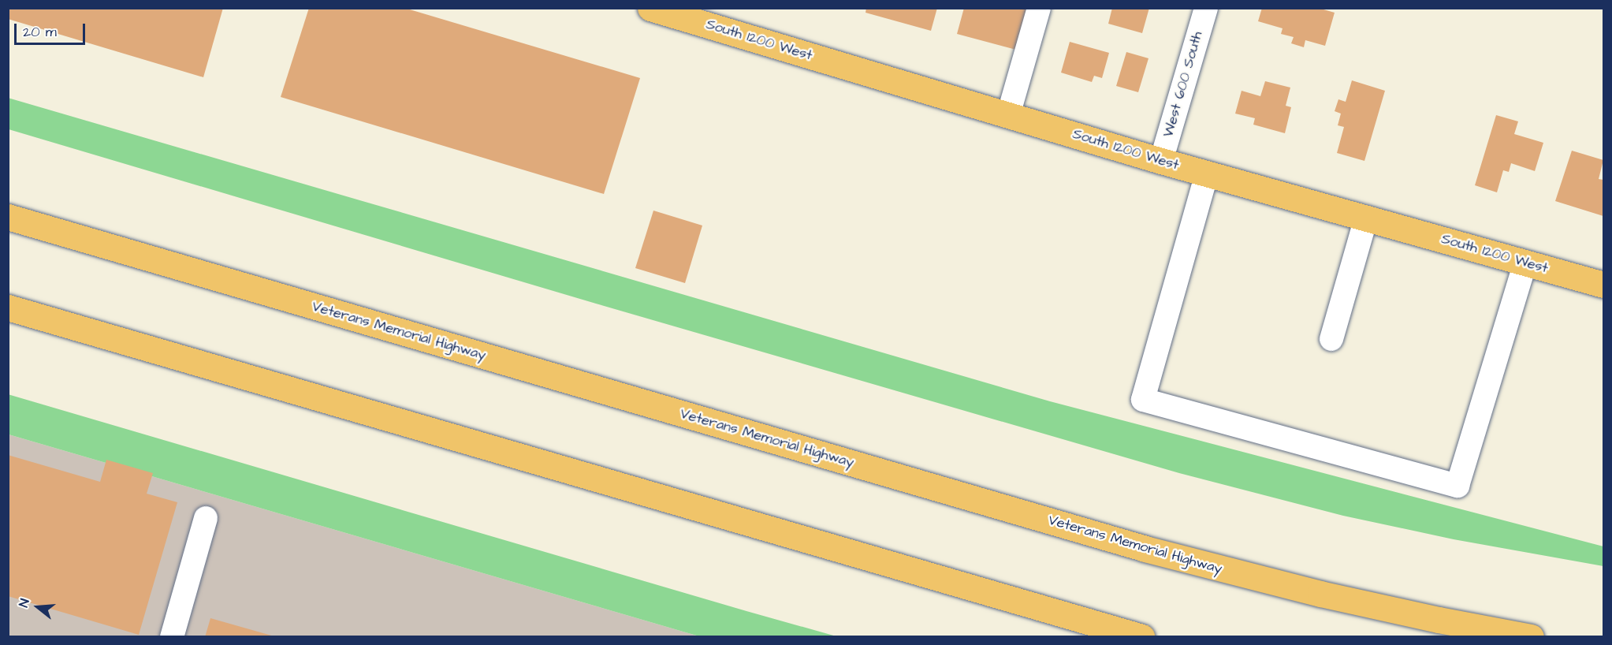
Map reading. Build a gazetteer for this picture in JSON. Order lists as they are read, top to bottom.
{
  "streets": {
    "main road": ["South 1200 West", "Veterans Memorial Highway"],
    "street": ["West 600 South"]
  },
  "crossings": [
    ["South 1200 West", "West 600 South"]
  ],
  "scale_bar": "20 m",
  "north": "left"
}
